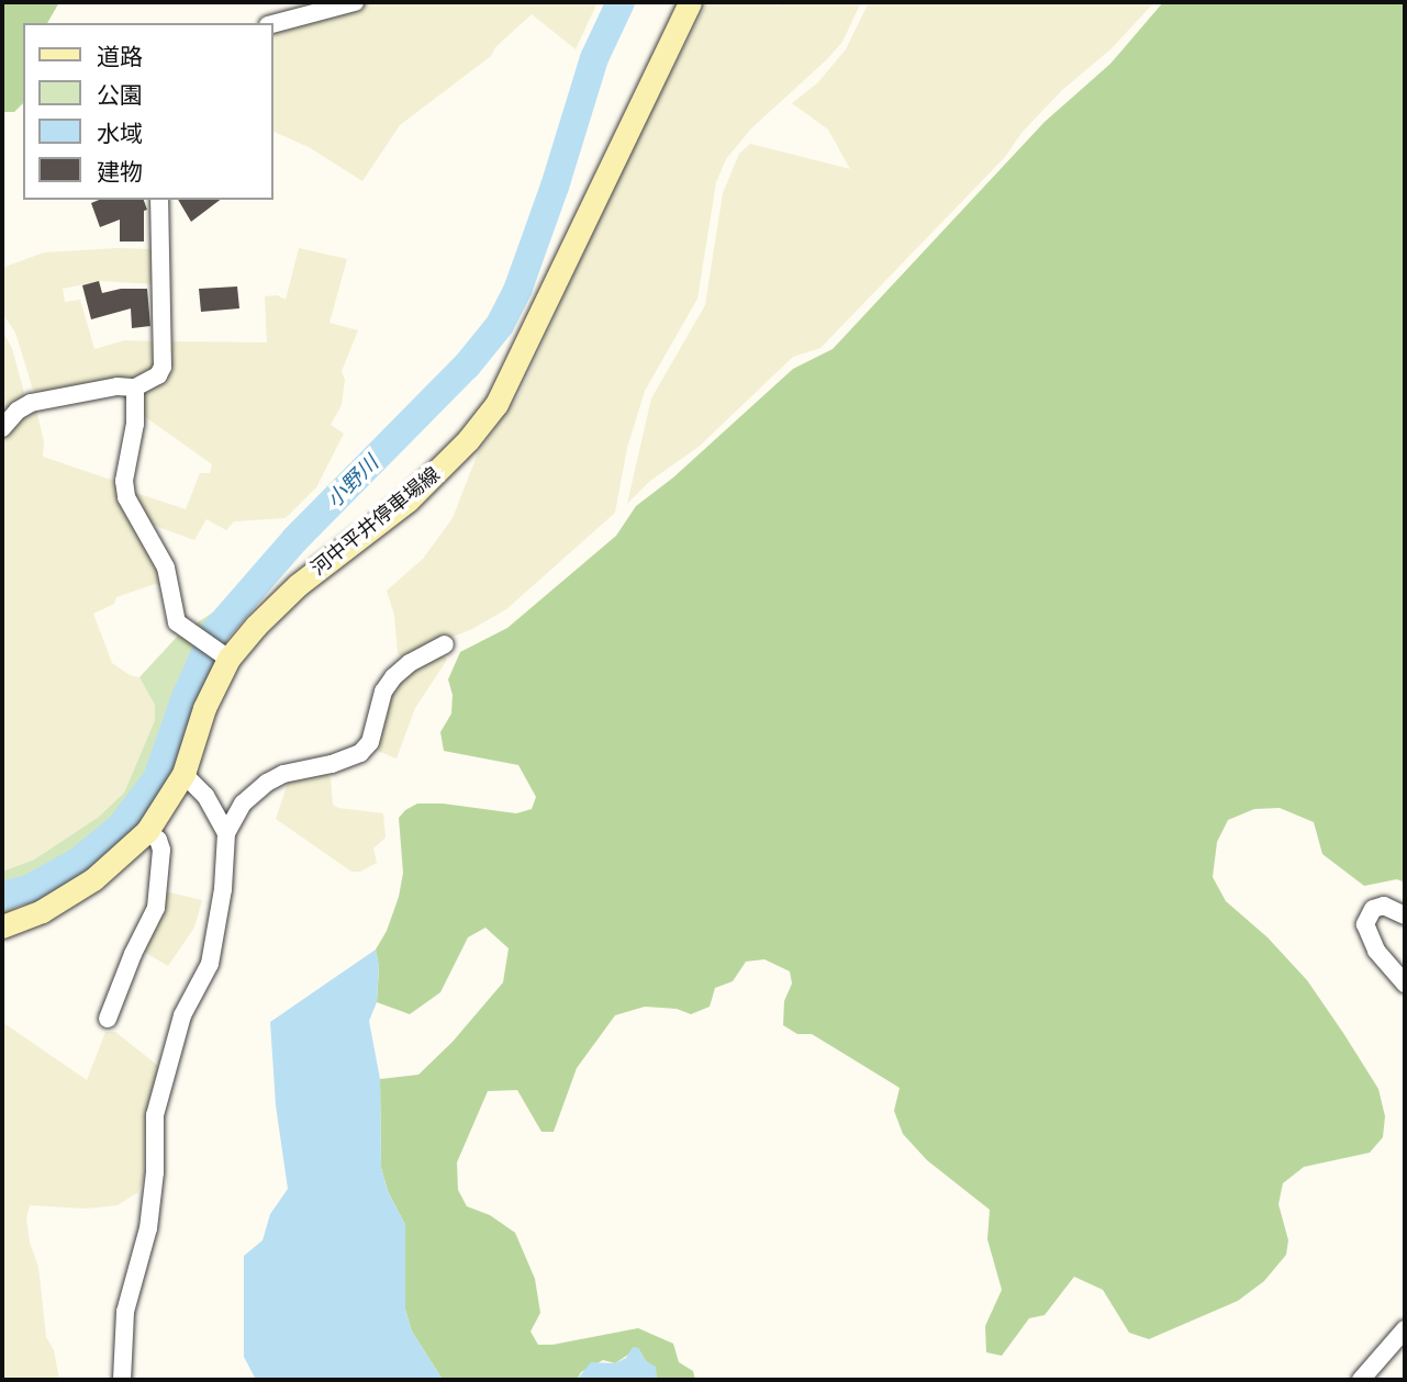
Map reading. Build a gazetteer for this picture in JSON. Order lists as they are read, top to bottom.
{
  "streets": {
    "main road": ["河中平井停車場線"]
  },
  "water": ["小野川"],
  "legend": [
    "道路",
    "公園",
    "水域",
    "建物"
  ]
}
